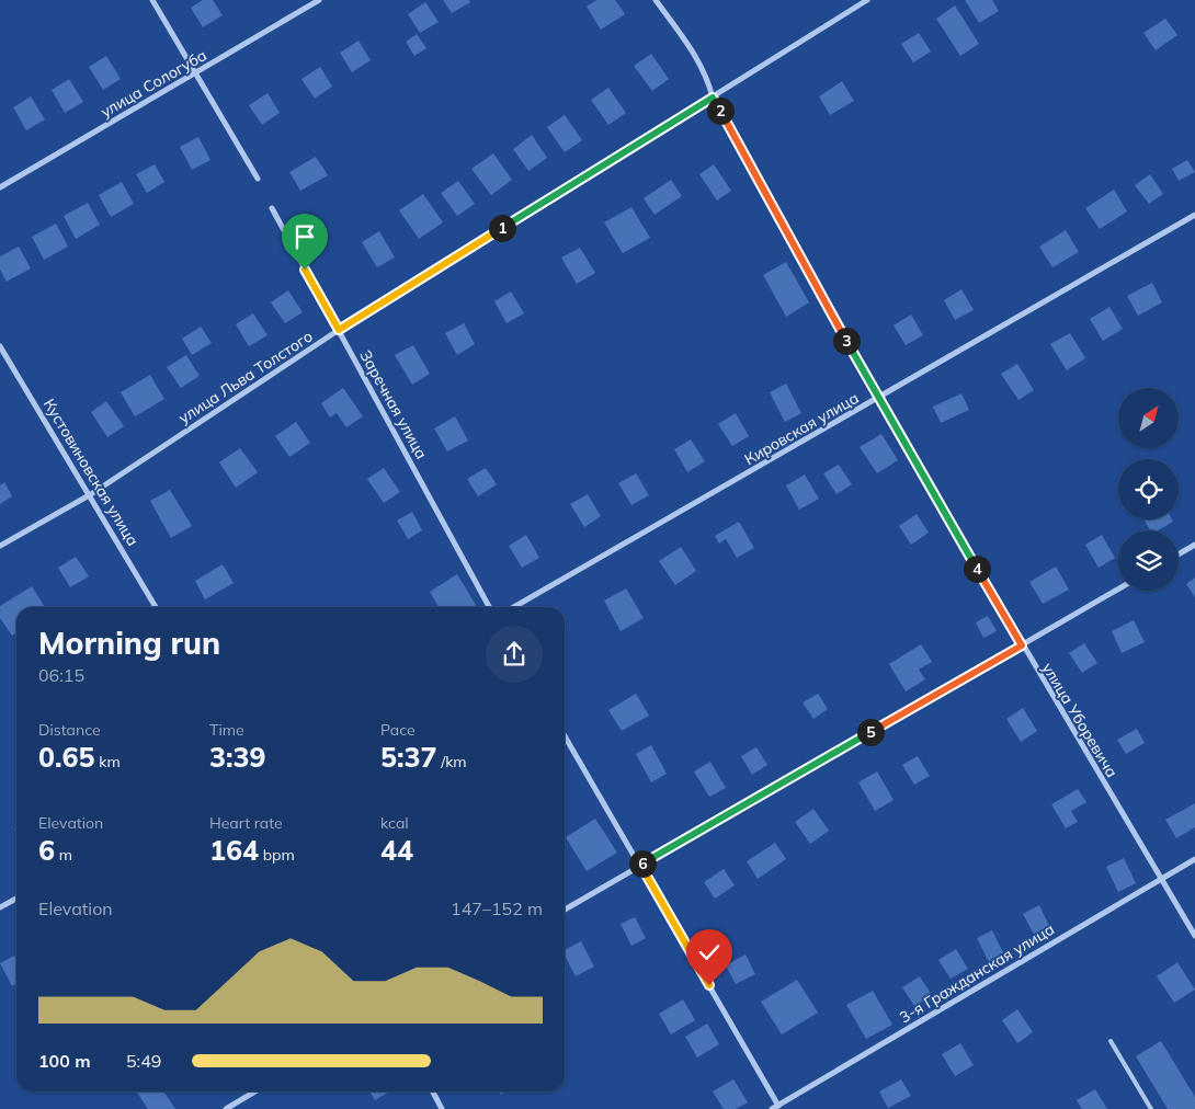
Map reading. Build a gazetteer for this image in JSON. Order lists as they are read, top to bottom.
{
  "streets": {
    "street": [
      "улица Сологуба",
      "улица Льва Толстого",
      "Заречная улица",
      "Кировская улица",
      "Кустовиновская улица",
      "улица Уборевича",
      "3-я Гражданская улица"
    ]
  },
  "crossings": [
    ["улица Льва Толстого", "Заречная улица"],
    ["улица Льва Толстого", "Кустовиновская улица"],
    ["улица Льва Толстого", "улица Уборевича"],
    ["Кировская улица", "улица Уборевича"],
    ["улица Уборевича", "3-я Гражданская улица"]
  ],
  "north": "top right",
  "page": {
    "pins": [
      "2",
      "1",
      "3",
      "4",
      "5",
      "6"
    ],
    "heading": ["Morning run", "06:15"],
    "stats": [
      ["Distance", "0.65 km"],
      ["Time", "3:39"],
      ["Pace", "5:37 /km"],
      ["Elevation", "6 m"],
      ["Heart rate", "164 bpm"],
      ["kcal", "44"]
    ],
    "chart": ["Elevation", "147–152 m"],
    "list": [
      {
        "name": "100 m",
        "note": "5:49"
      }
    ]
  }
}
